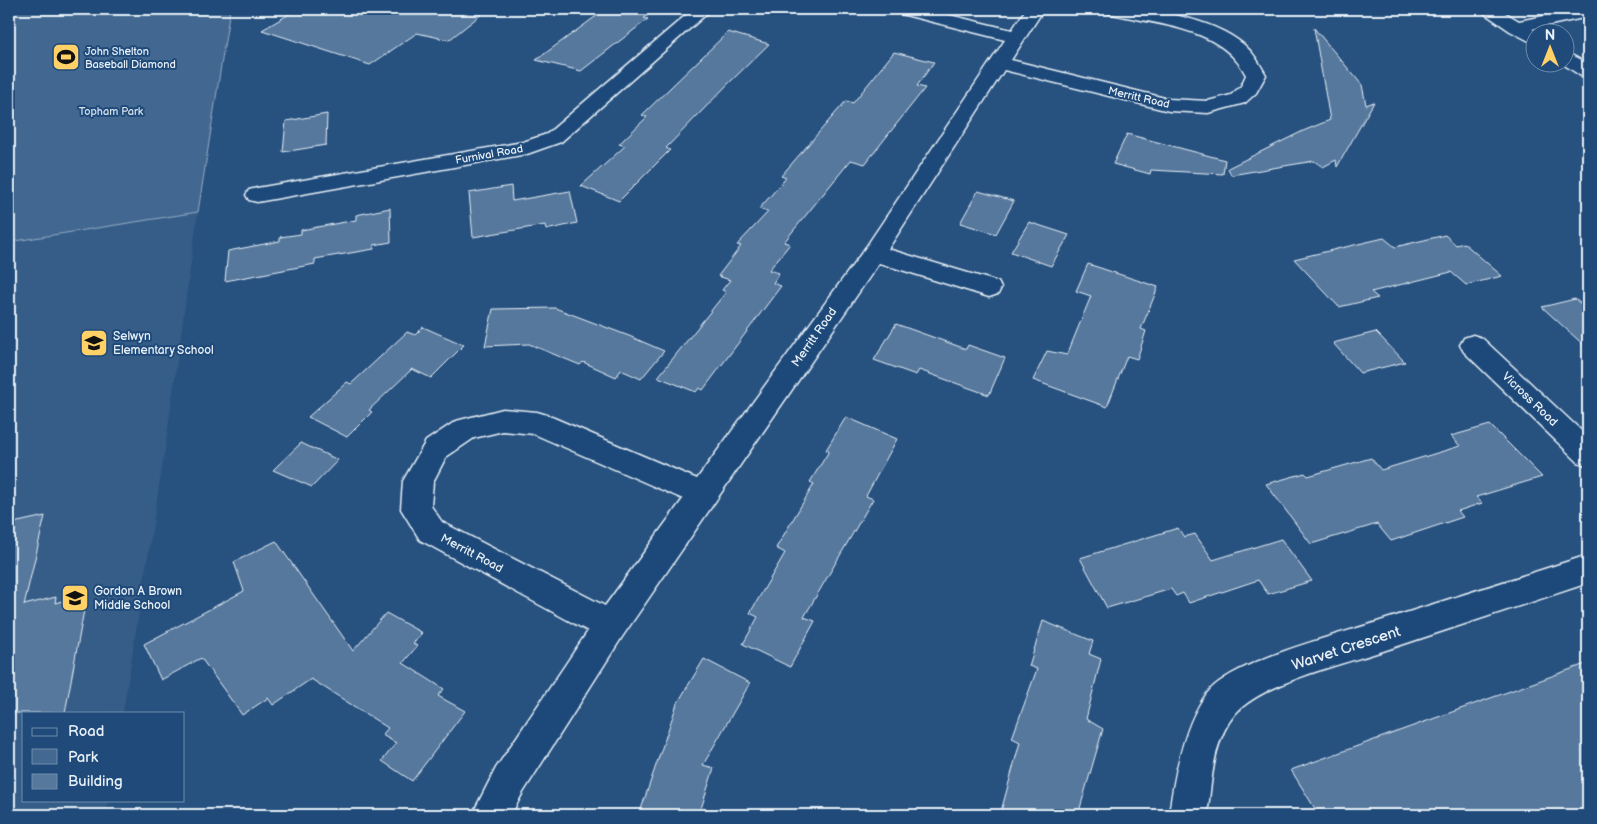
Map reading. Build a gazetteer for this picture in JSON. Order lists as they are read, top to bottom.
{
  "streets": {
    "street": [
      "Merritt Road",
      "Furnival Road",
      "Vicross Road",
      "Warvet Crescent"
    ]
  },
  "parks": ["Topham Park"],
  "places": {
    "sports": ["John Shelton Baseball Diamond"],
    "school or university": ["Selwyn Elementary School", "Gordon A Brown Middle School"]
  },
  "legend": ["Road", "Park", "Building"],
  "north": "top"
}
